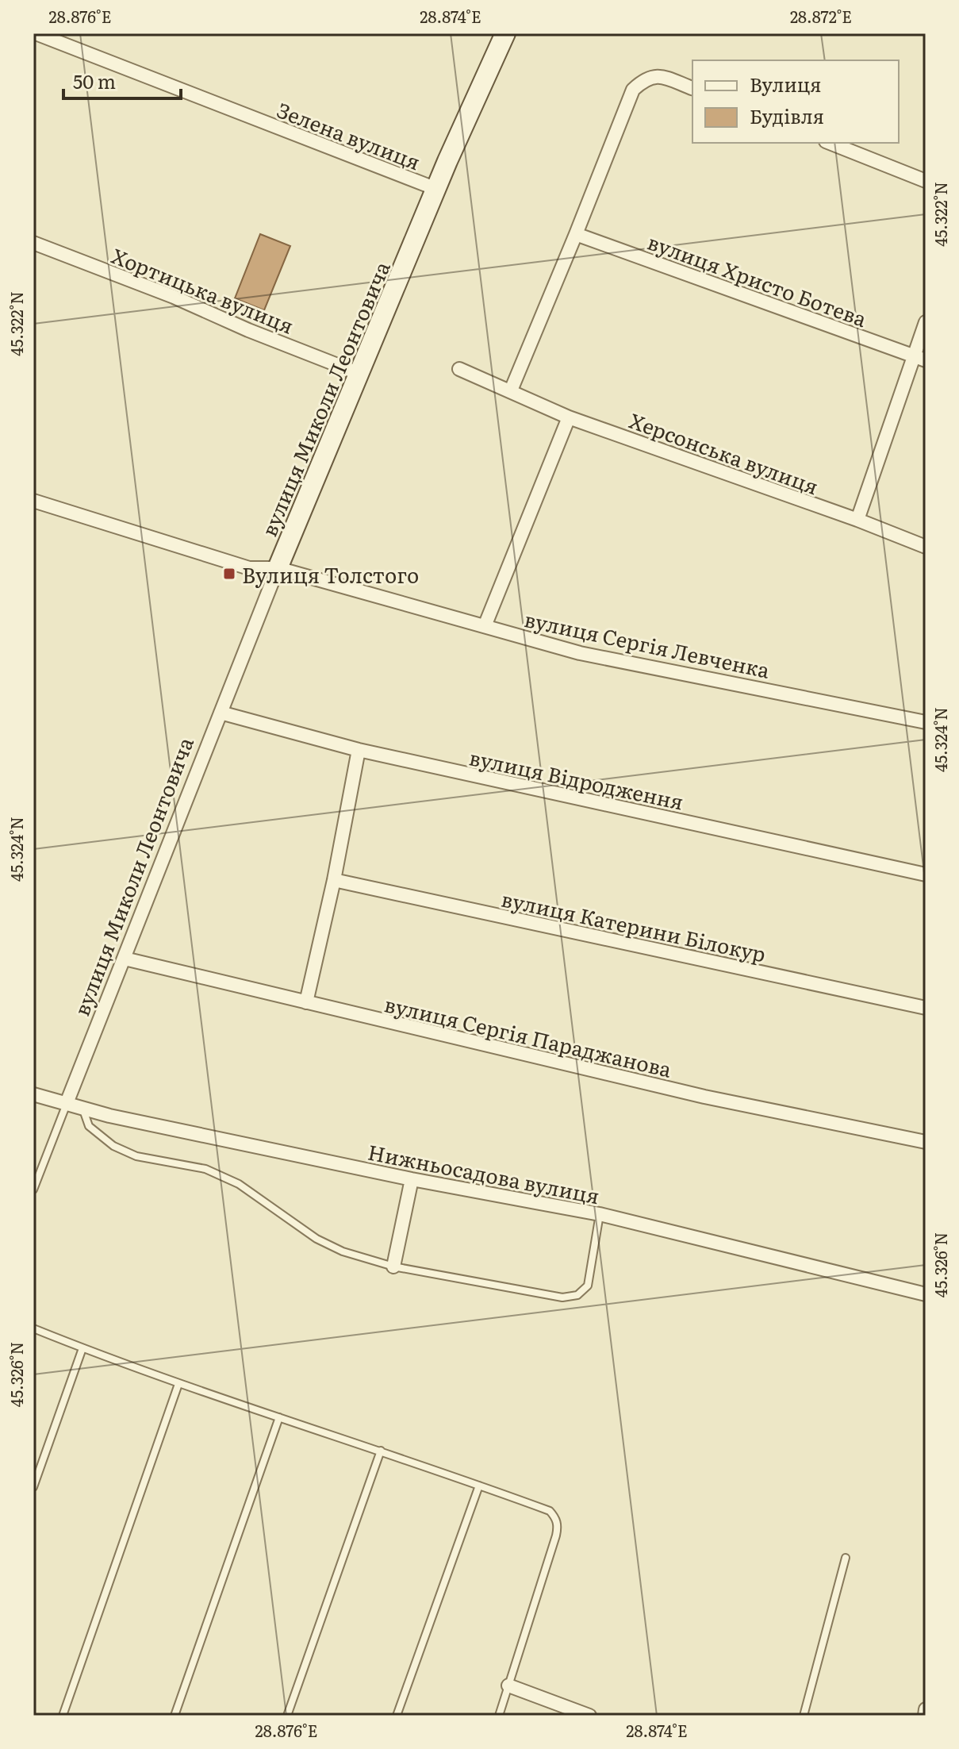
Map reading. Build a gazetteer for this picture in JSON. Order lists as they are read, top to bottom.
{
  "streets": {
    "street": [
      "Зелена вулиця",
      "вулиця Христо Ботева",
      "Хортицька вулиця",
      "вулиця Миколи Леонтовича",
      "Херсонська вулиця",
      "вулиця Сергія Левченка",
      "вулиця Відродження",
      "вулиця Катерини Білокур",
      "вулиця Сергія Параджанова",
      "Нижньосадова вулиця"
    ]
  },
  "crossings": [
    ["Зелена вулиця", "вулиця Миколи Леонтовича"],
    ["Хортицька вулиця", "вулиця Миколи Леонтовича"],
    ["вулиця Миколи Леонтовича", "вулиця Сергія Левченка"],
    ["вулиця Миколи Леонтовича", "вулиця Відродження"],
    ["вулиця Миколи Леонтовича", "вулиця Сергія Параджанова"],
    ["вулиця Миколи Леонтовича", "Нижньосадова вулиця"]
  ],
  "places": {
    "transit": ["Вулиця Толстого"]
  },
  "legend": ["Вулиця", "Будівля"],
  "scale_bar": "50 m",
  "coordinates": [
    "28.876°E",
    "28.874°E",
    "28.872°E",
    "45.322°N",
    "45.324°N",
    "45.326°N"
  ]
}
